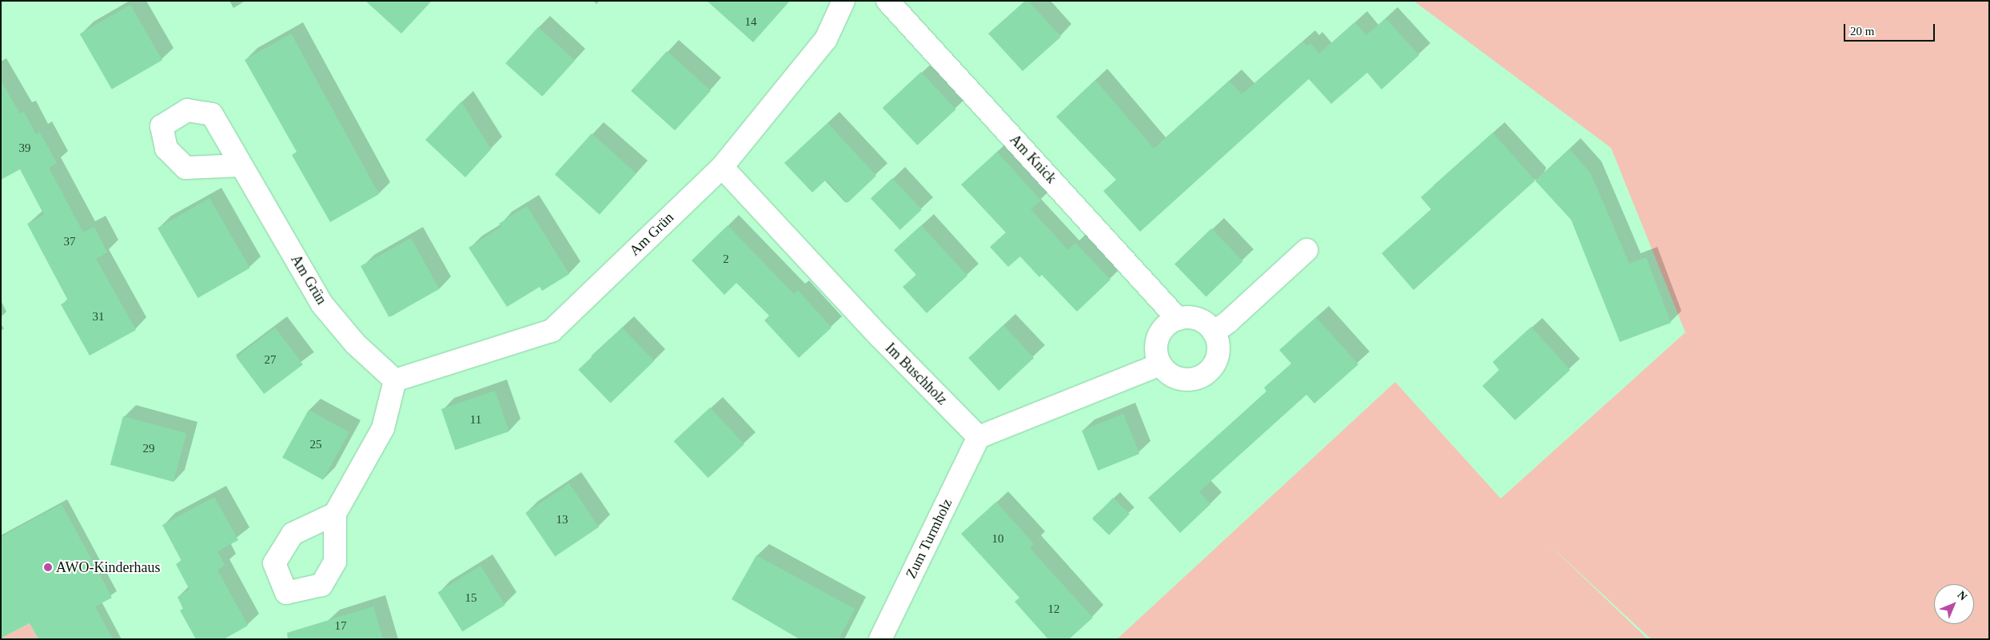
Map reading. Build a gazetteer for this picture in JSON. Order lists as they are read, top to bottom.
{
  "streets": {
    "street": [
      "Am Knick",
      "Am Grün",
      "Im Buschholz",
      "Zum Turmholz"
    ]
  },
  "crossings": [
    ["Am Grün", "Im Buschholz"],
    ["Im Buschholz", "Zum Turmholz"]
  ],
  "places": ["AWO-Kinderhaus"],
  "house_numbers": [
    "14",
    "39",
    "37",
    "2",
    "31",
    "27",
    "11",
    "25",
    "29",
    "13",
    "10",
    "15",
    "12",
    "17"
  ],
  "scale_bar": "20 m",
  "north": "top right"
}
